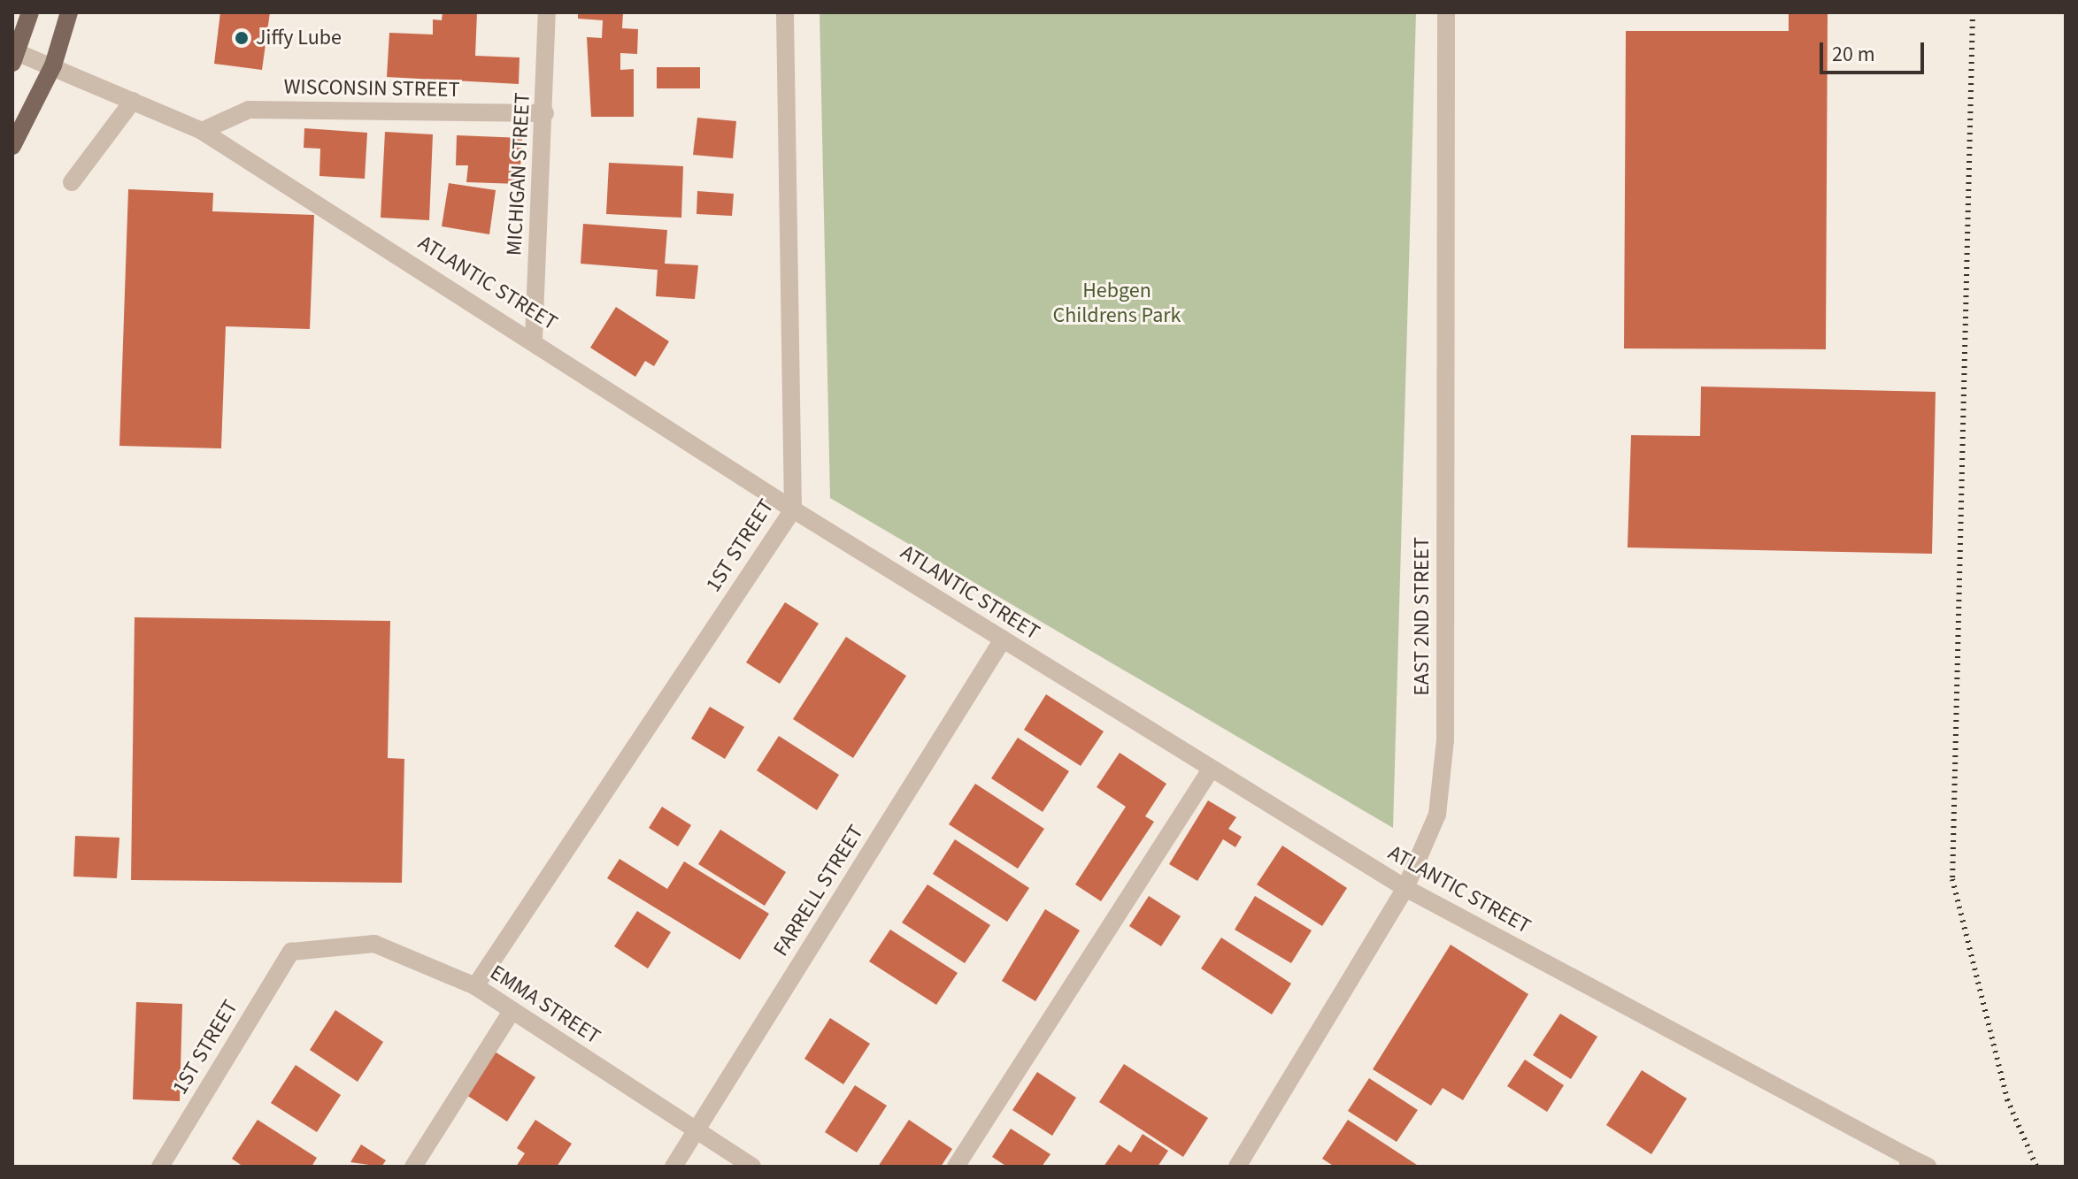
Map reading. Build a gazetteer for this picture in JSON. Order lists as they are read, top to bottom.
{
  "streets": {
    "street": [
      "WISCONSIN STREET",
      "MICHIGAN STREET",
      "ATLANTIC STREET",
      "1ST STREET",
      "EAST 2ND STREET",
      "FARRELL STREET",
      "EMMA STREET"
    ]
  },
  "crossings": [
    ["WISCONSIN STREET", "MICHIGAN STREET"],
    ["WISCONSIN STREET", "ATLANTIC STREET"],
    ["MICHIGAN STREET", "ATLANTIC STREET"],
    ["ATLANTIC STREET", "1ST STREET"],
    ["ATLANTIC STREET", "EAST 2ND STREET"],
    ["ATLANTIC STREET", "FARRELL STREET"],
    ["1ST STREET", "EMMA STREET"],
    ["FARRELL STREET", "EMMA STREET"]
  ],
  "parks": ["Hebgen Childrens Park"],
  "places": ["Jiffy Lube"],
  "scale_bar": "20 m"
}
